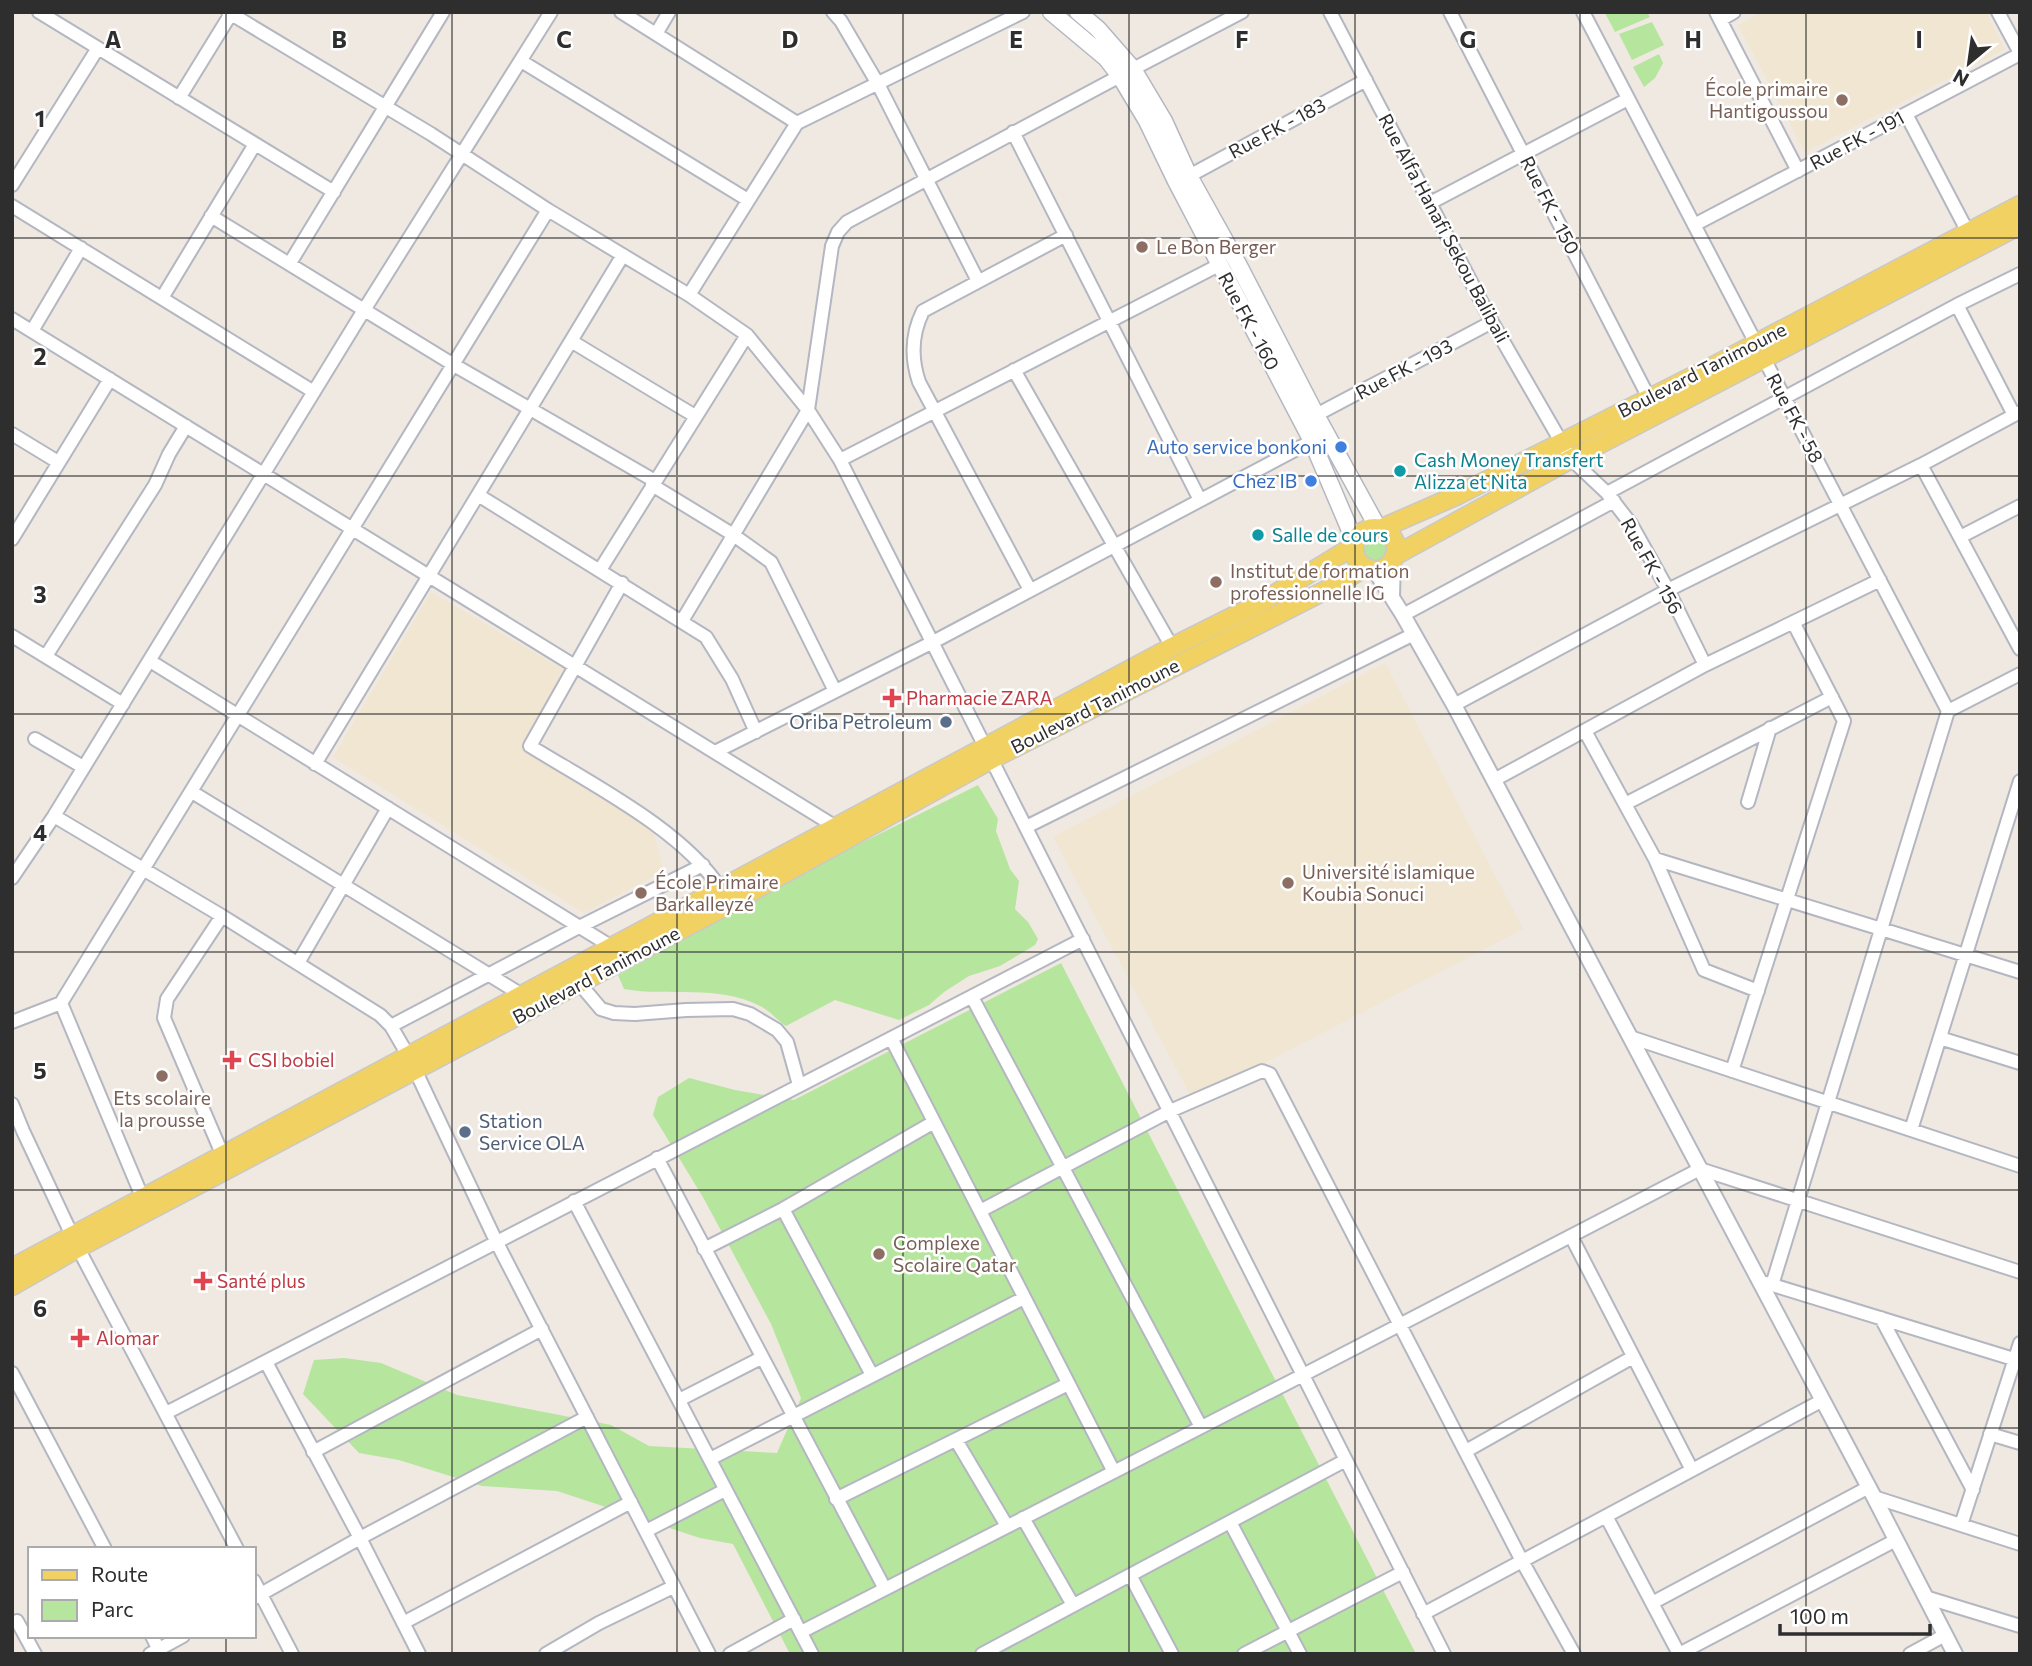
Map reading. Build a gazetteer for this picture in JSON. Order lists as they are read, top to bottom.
{
  "streets": {
    "main road": ["Rue FK - 160", "Boulevard Tanimoune"],
    "street": [
      "Rue FK - 183",
      "Rue FK - 191",
      "Rue FK - 150",
      "Rue Alfa Hanafi Sekou Balibali",
      "Rue FK - 193",
      "Rue FK - 58",
      "Rue FK - 156"
    ]
  },
  "crossings": [
    ["Rue FK - 183", "Rue Alfa Hanafi Sekou Balibali"],
    ["Rue FK - 183", "Rue FK - 160"],
    ["Rue FK - 191", "Rue FK - 58"],
    ["Rue FK - 150", "Boulevard Tanimoune"],
    ["Rue Alfa Hanafi Sekou Balibali", "Rue FK - 193"],
    ["Rue Alfa Hanafi Sekou Balibali", "Boulevard Tanimoune"],
    ["Rue Alfa Hanafi Sekou Balibali", "Rue FK - 156"],
    ["Rue FK - 160", "Rue FK - 193"],
    ["Rue FK - 160", "Boulevard Tanimoune"],
    ["Boulevard Tanimoune", "Rue FK - 58"],
    ["Boulevard Tanimoune", "Rue FK - 156"]
  ],
  "places": {
    "other": [
      "École primaire Hantigoussou",
      "Le Bon Berger",
      "Auto service bonkoni",
      "Cash Money Transfert Alizza et Nita",
      "Chez IB",
      "Salle de cours",
      "Institut de formation professionnelle IG",
      "Oriba Petroleum",
      "Université islamique Koubia Sonuci",
      "École Primaire Barkalleyzé",
      "Ets scolaire la prousse",
      "Station Service OLA",
      "Complexe Scolaire Qatar"
    ],
    "health": [
      "Pharmacie ZARA",
      "CSI bobiel",
      "Santé plus",
      "Alomar"
    ]
  },
  "legend": ["Route", "Parc"],
  "scale_bar": "100 m",
  "north": "bottom left",
  "grid": {
    "columns": [
      "A",
      "B",
      "C",
      "D",
      "E",
      "F",
      "G",
      "H",
      "I"
    ],
    "rows": [
      "1",
      "2",
      "3",
      "4",
      "5",
      "6"
    ]
  }
}
